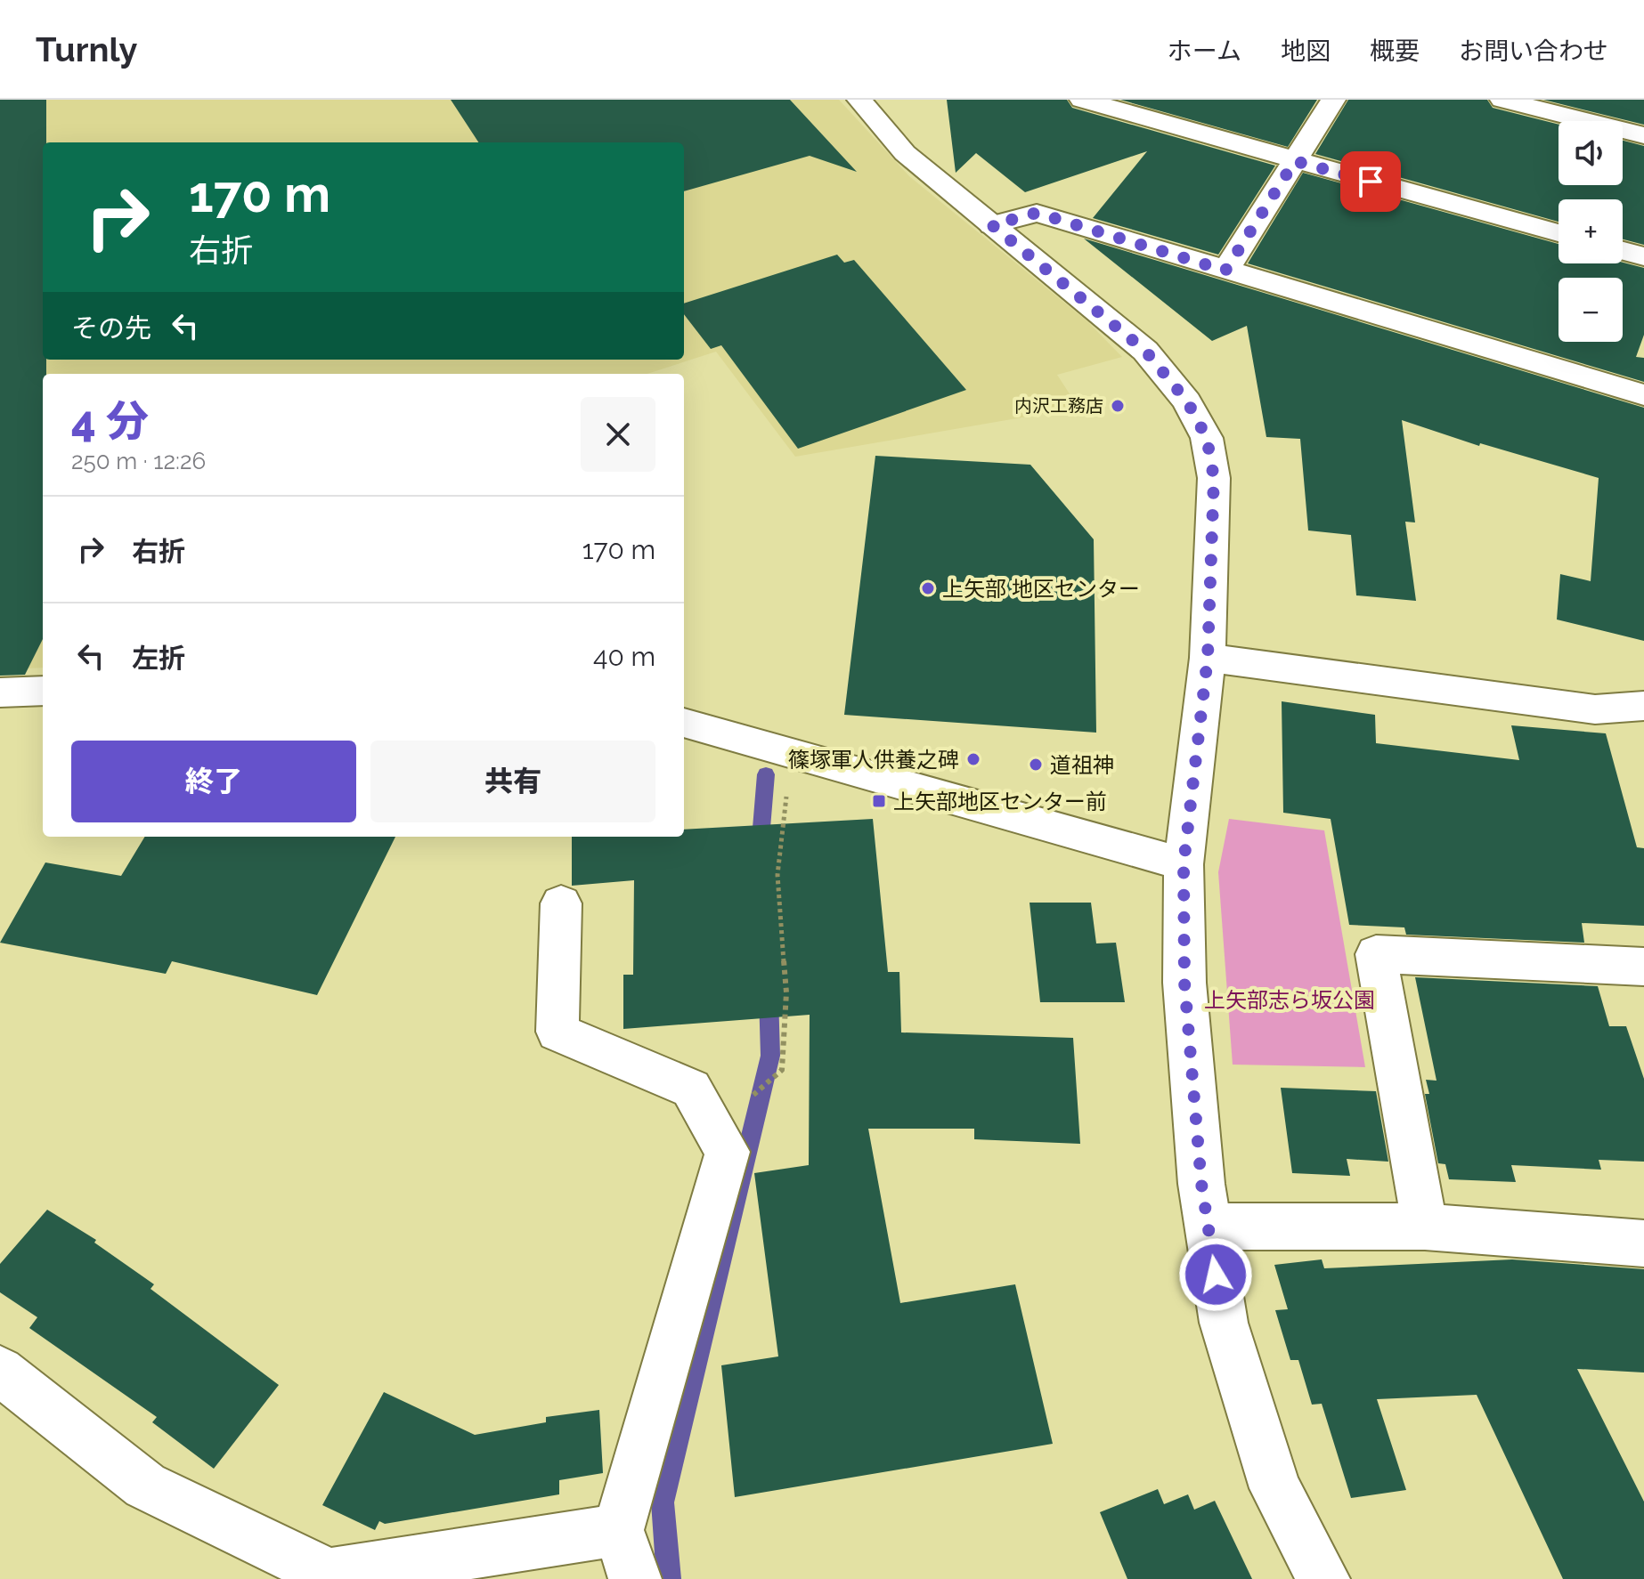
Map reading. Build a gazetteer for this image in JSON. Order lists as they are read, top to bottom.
{
  "parks": ["上矢部志ら坂公園"],
  "places": {
    "other": [
      "内沢工務店",
      "上矢部 地区センター",
      "篠塚軍人供養之碑",
      "道祖神"
    ],
    "transit": ["上矢部地区センター前"]
  },
  "page": {
    "header": "Turnly",
    "nav": [
      "ホーム",
      "地図",
      "概要",
      "お問い合わせ"
    ],
    "map_buttons": ["+", "−"],
    "turn": ["170 m", "右折"],
    "then": "その先",
    "heading": ["4 分", "250 m · 12:26"],
    "list": [
      {
        "name": "右折",
        "value": "170 m"
      },
      {
        "name": "左折",
        "value": "40 m"
      }
    ],
    "buttons": ["終了", "共有"]
  }
}
